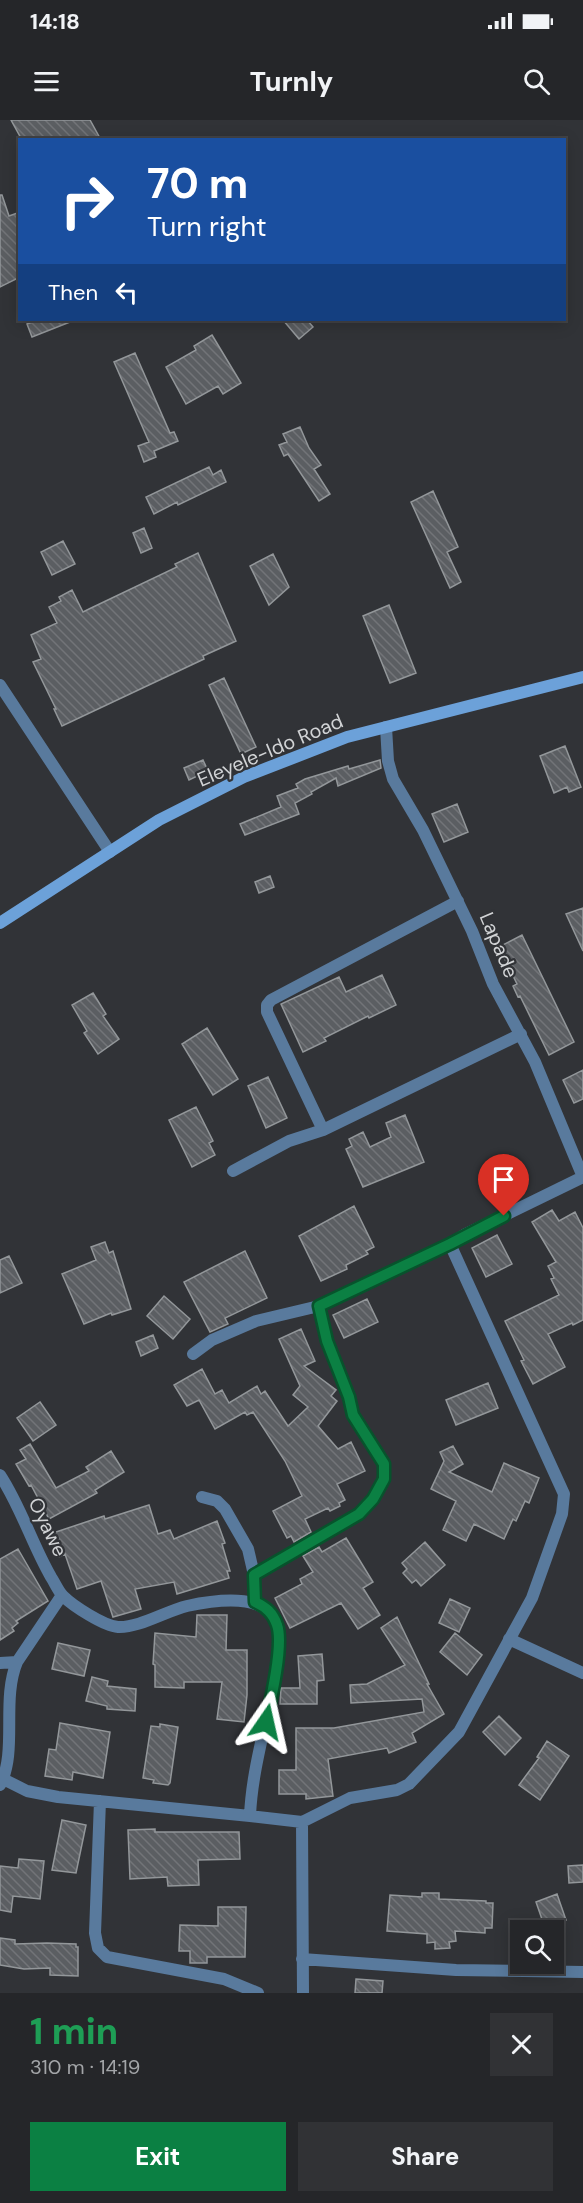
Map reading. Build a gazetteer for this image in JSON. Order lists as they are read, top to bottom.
{
  "streets": {
    "main road": ["Eleyele-Ido Road"],
    "street": ["Lapade", "Oyawe"]
  },
  "crossings": [
    ["Eleyele-Ido Road", "Lapade"]
  ],
  "page": {
    "status": "14:18",
    "header": "Turnly",
    "turn": ["70 m", "Turn right"],
    "then": "Then",
    "heading": ["1 min", "310 m · 14:19"],
    "buttons": ["Exit", "Share"]
  }
}
